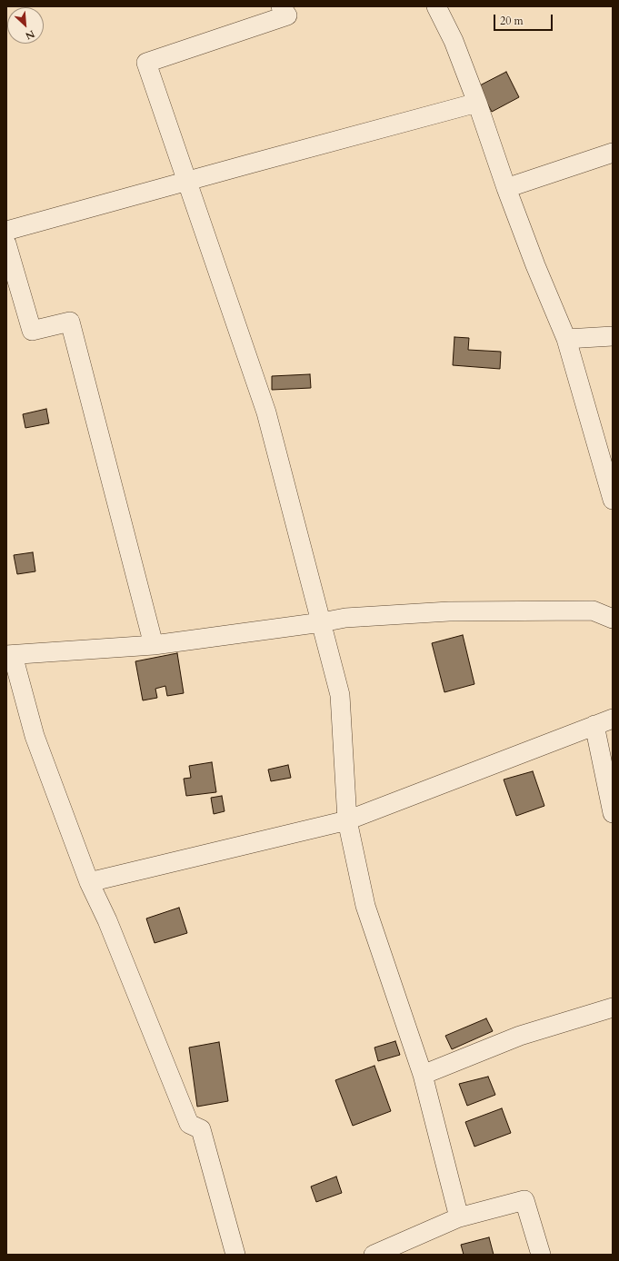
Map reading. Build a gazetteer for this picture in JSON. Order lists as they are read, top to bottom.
{
  "scale_bar": "20 m",
  "north": "bottom right"
}
